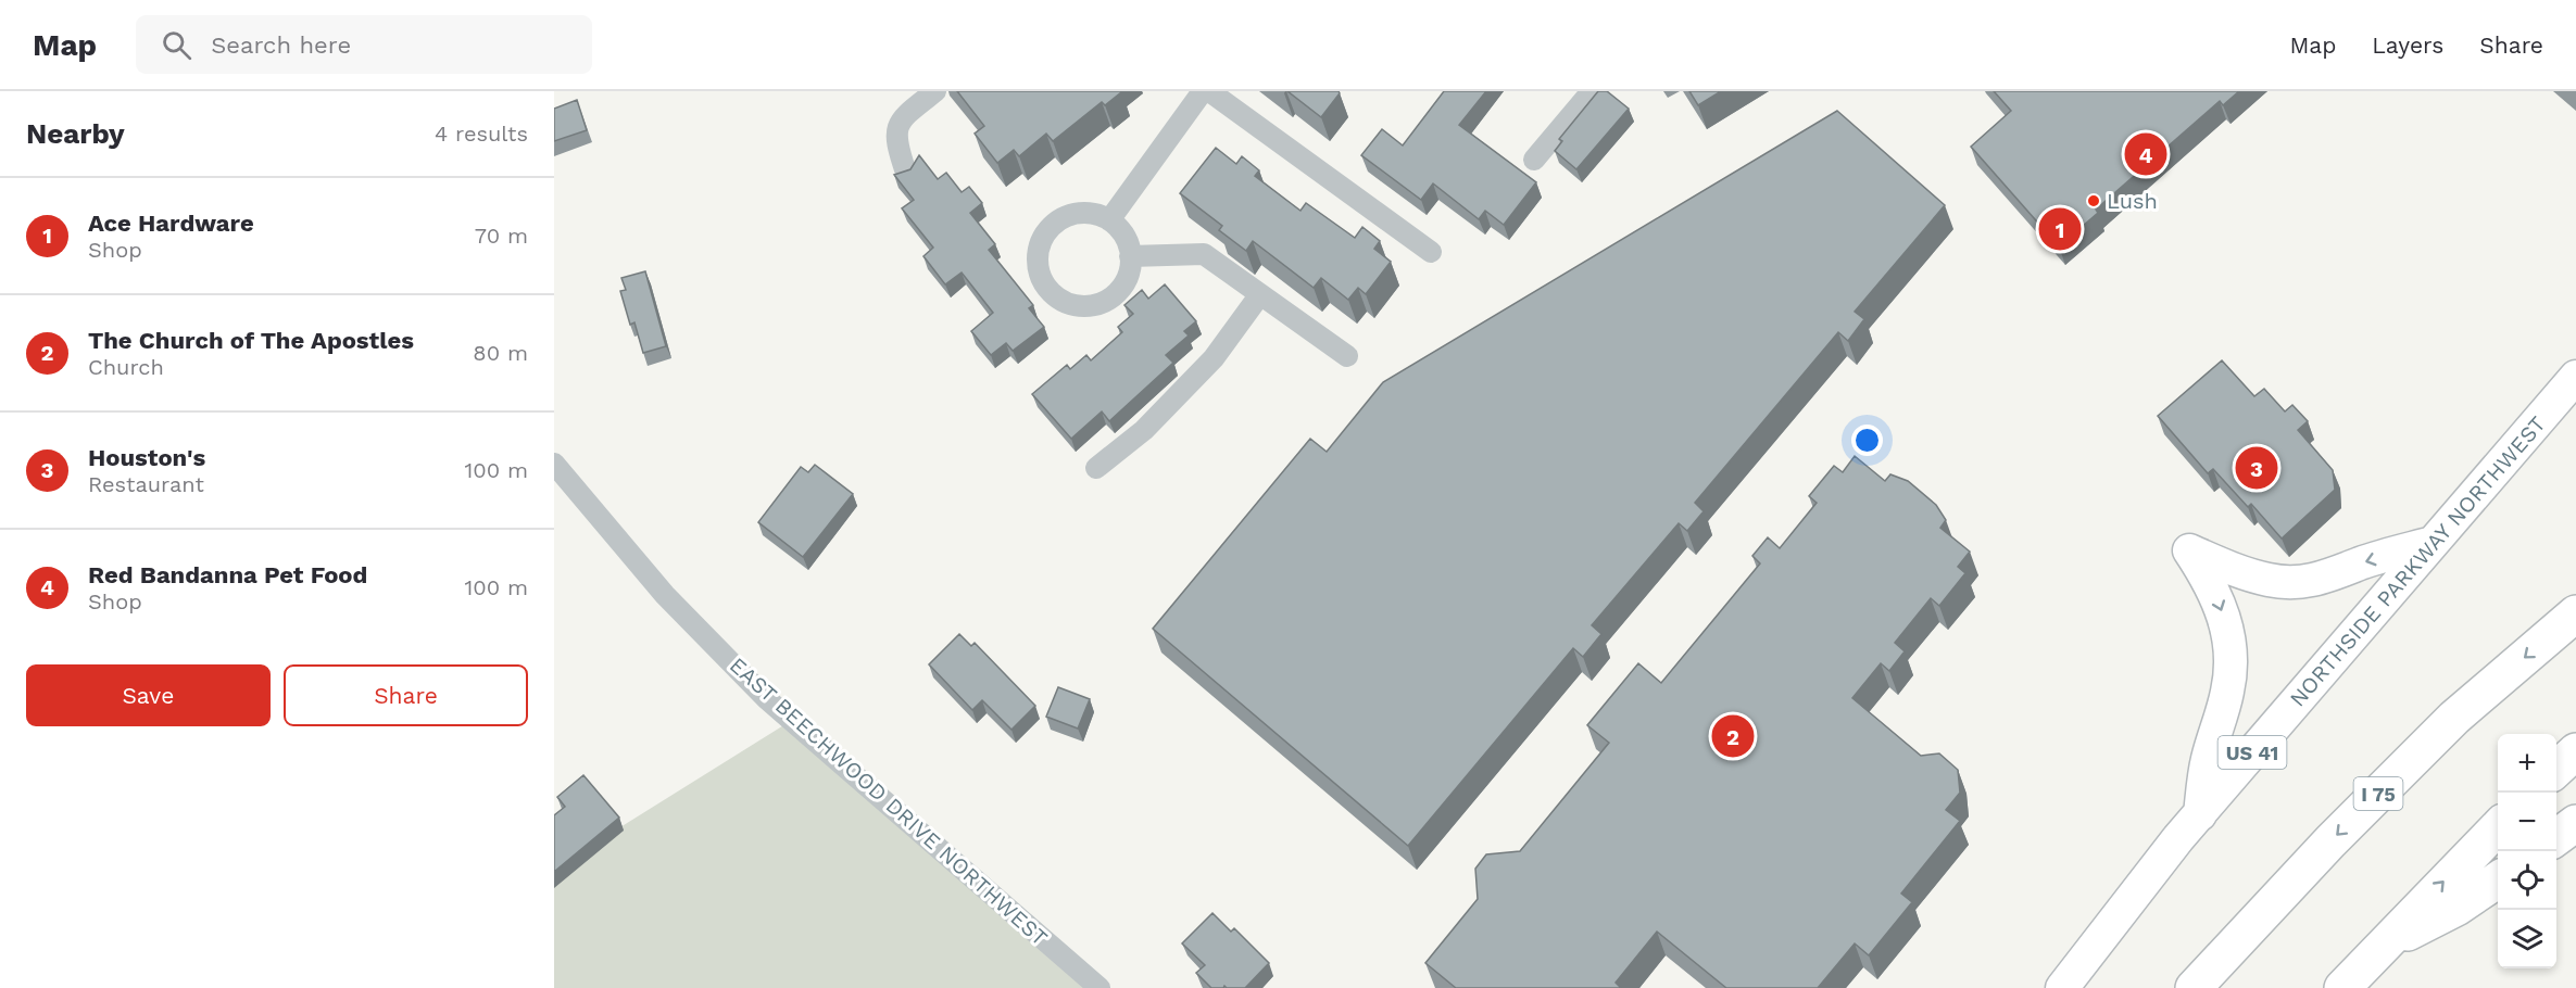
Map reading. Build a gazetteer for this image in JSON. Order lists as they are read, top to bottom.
{
  "streets": {
    "highway": ["I 75"],
    "main road": ["NORTHSIDE PARKWAY NORTHWEST", "US 41"],
    "street": ["EAST BEECHWOOD DRIVE NORTHWEST"]
  },
  "places": ["Lush"],
  "page": {
    "header": "Map",
    "search": "Search here",
    "nav": ["Map", "Layers", "Share"],
    "heading": ["Nearby", "4 results"],
    "pins": [
      "4",
      "1",
      "3",
      "2"
    ],
    "list": [
      {
        "mark": "1",
        "name": "Ace Hardware",
        "note": "Shop",
        "value": "70 m"
      },
      {
        "mark": "2",
        "name": "The Church of The Apostles",
        "note": "Church",
        "value": "80 m"
      },
      {
        "mark": "3",
        "name": "Houston's",
        "note": "Restaurant",
        "value": "100 m"
      },
      {
        "mark": "4",
        "name": "Red Bandanna Pet Food",
        "note": "Shop",
        "value": "100 m"
      }
    ],
    "buttons": ["Save", "Share"],
    "map_buttons": ["+", "−"]
  }
}
